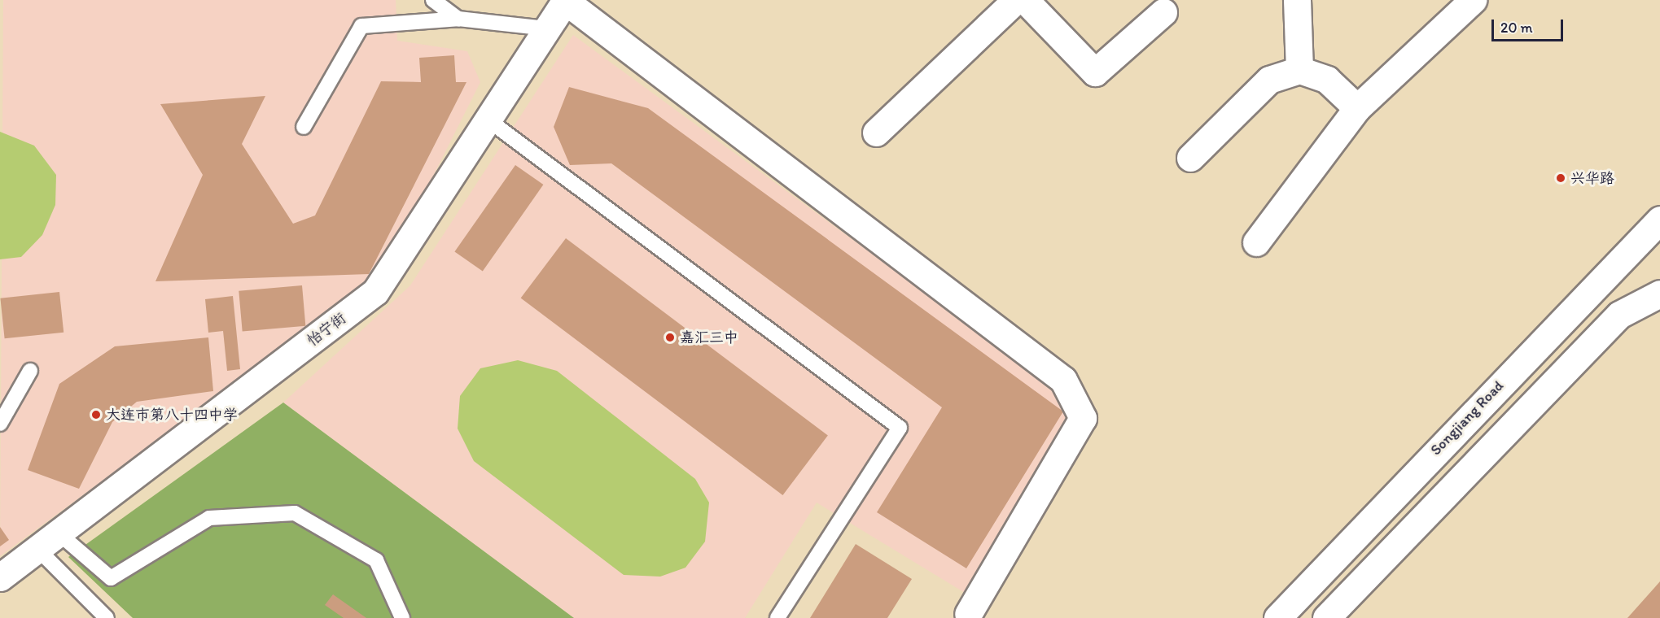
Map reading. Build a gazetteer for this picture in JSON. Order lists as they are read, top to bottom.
{
  "streets": {
    "street": ["怡宁街", "Songjiang Road"]
  },
  "places": ["兴华路", "嘉汇三中", "大连市第八十四中学"],
  "scale_bar": "20 m"
}
